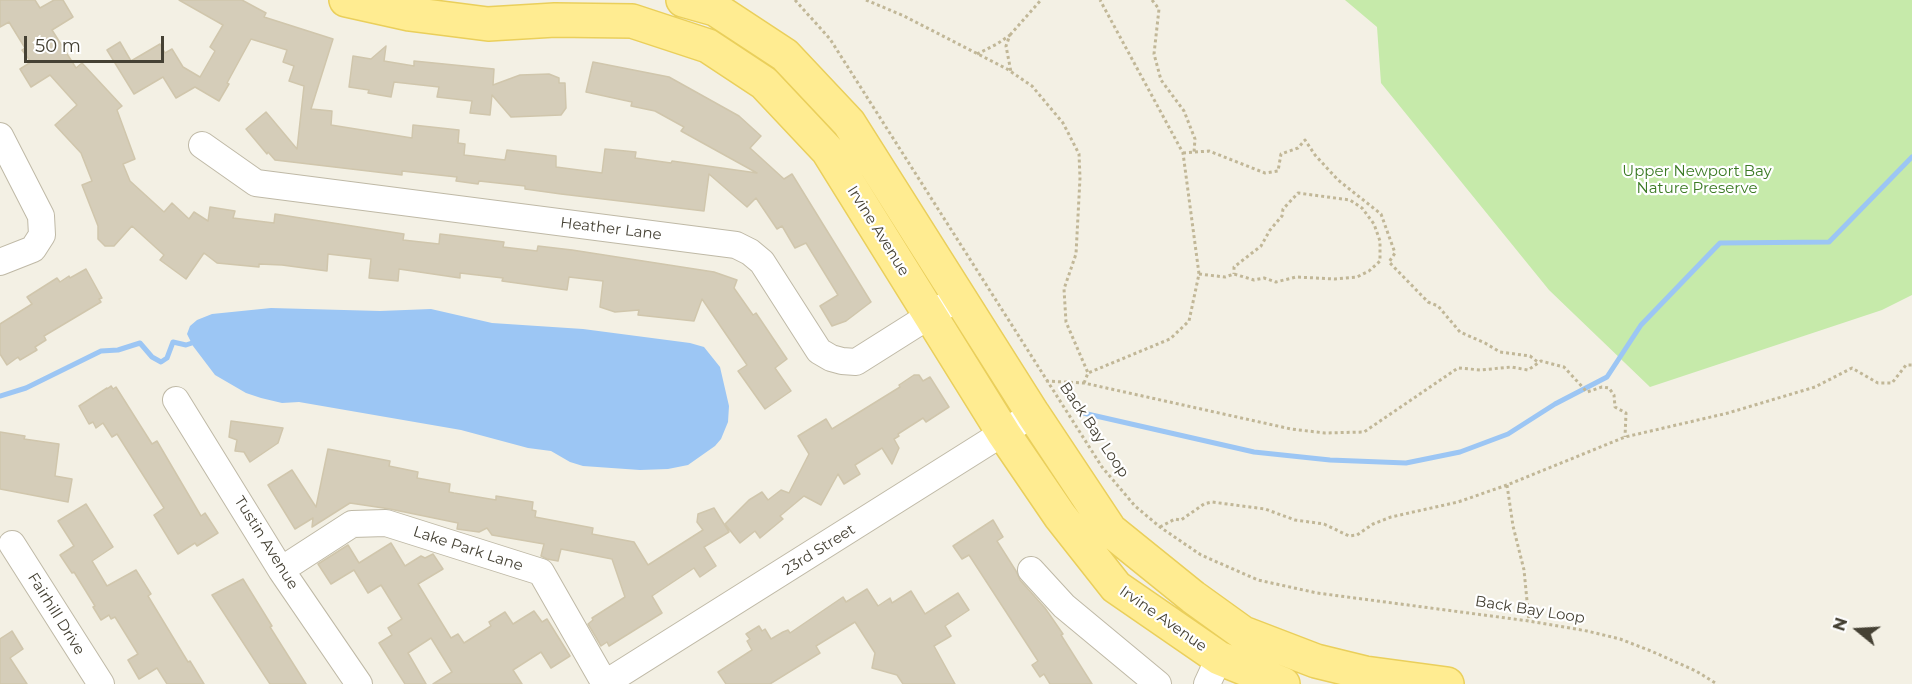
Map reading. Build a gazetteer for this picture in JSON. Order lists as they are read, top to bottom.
{
  "streets": {
    "main road": ["Irvine Avenue"],
    "street": [
      "Heather Lane",
      "Tustin Avenue",
      "Lake Park Lane",
      "23rd Street",
      "Fairhill Drive"
    ],
    "path": ["Back Bay Loop"]
  },
  "crossings": [
    ["Heather Lane", "Irvine Avenue"],
    ["Irvine Avenue", "23rd Street"],
    ["Tustin Avenue", "Lake Park Lane"],
    ["Lake Park Lane", "23rd Street"]
  ],
  "parks": ["Upper Newport Bay Nature Preserve"],
  "scale_bar": "50 m",
  "north": "left"
}
